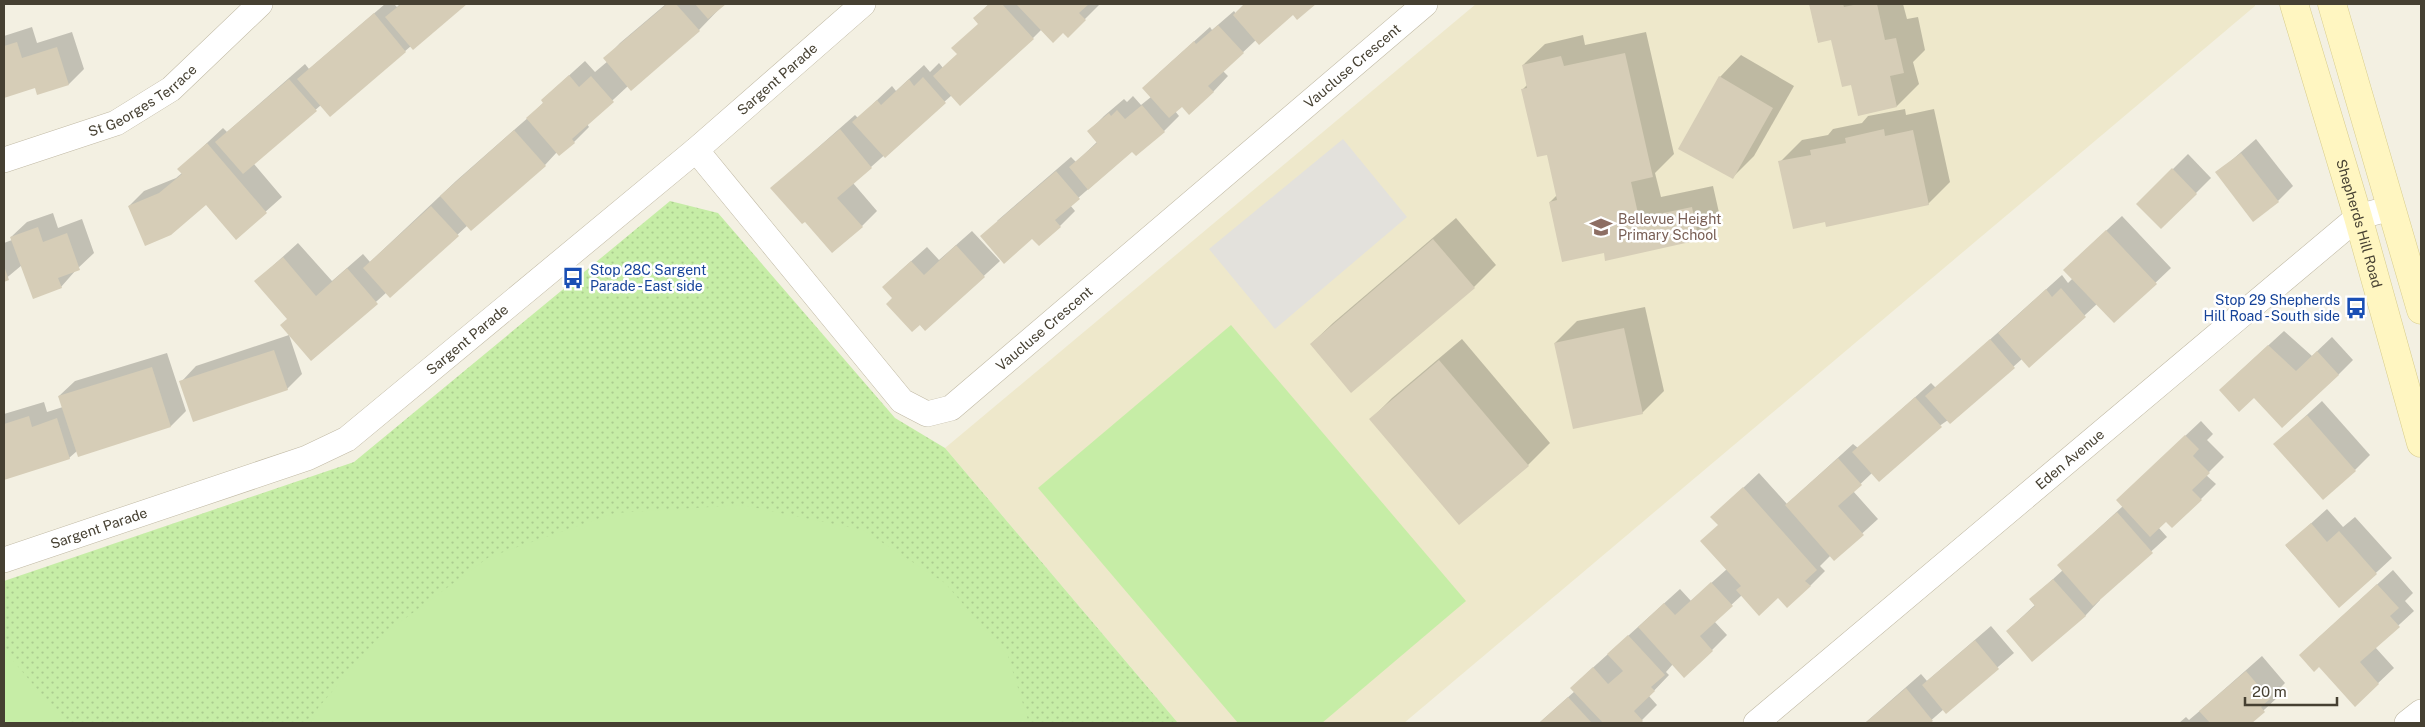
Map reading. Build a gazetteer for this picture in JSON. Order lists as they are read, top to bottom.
{
  "streets": {
    "main road": ["Shepherds Hill Road"],
    "street": [
      "Vaucluse Crescent",
      "Sargent Parade",
      "St Georges Terrace",
      "Eden Avenue"
    ]
  },
  "crossings": [
    ["Vaucluse Crescent", "Sargent Parade"],
    ["Shepherds Hill Road", "Eden Avenue"]
  ],
  "places": {
    "school or university": ["Bellevue Height Primary School"],
    "bus stop": ["Stop 28C Sargent Parade - East side", "Stop 29 Shepherds Hill Road - South side"]
  },
  "scale_bar": "20 m"
}
